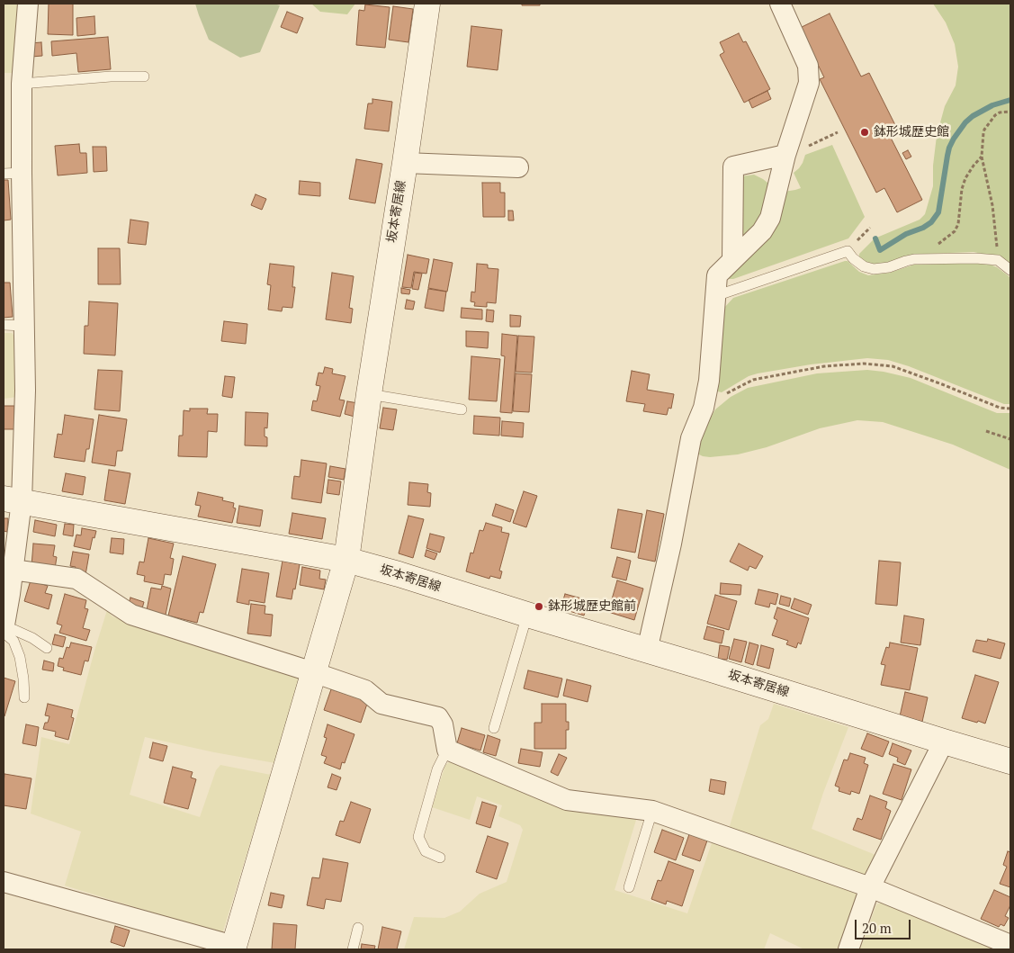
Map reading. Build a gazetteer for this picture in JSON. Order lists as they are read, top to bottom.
{
  "streets": {
    "main road": ["坂本寄居線"]
  },
  "places": ["鉢形城歴史館", "鉢形城歴史館前"],
  "scale_bar": "20 m"
}
